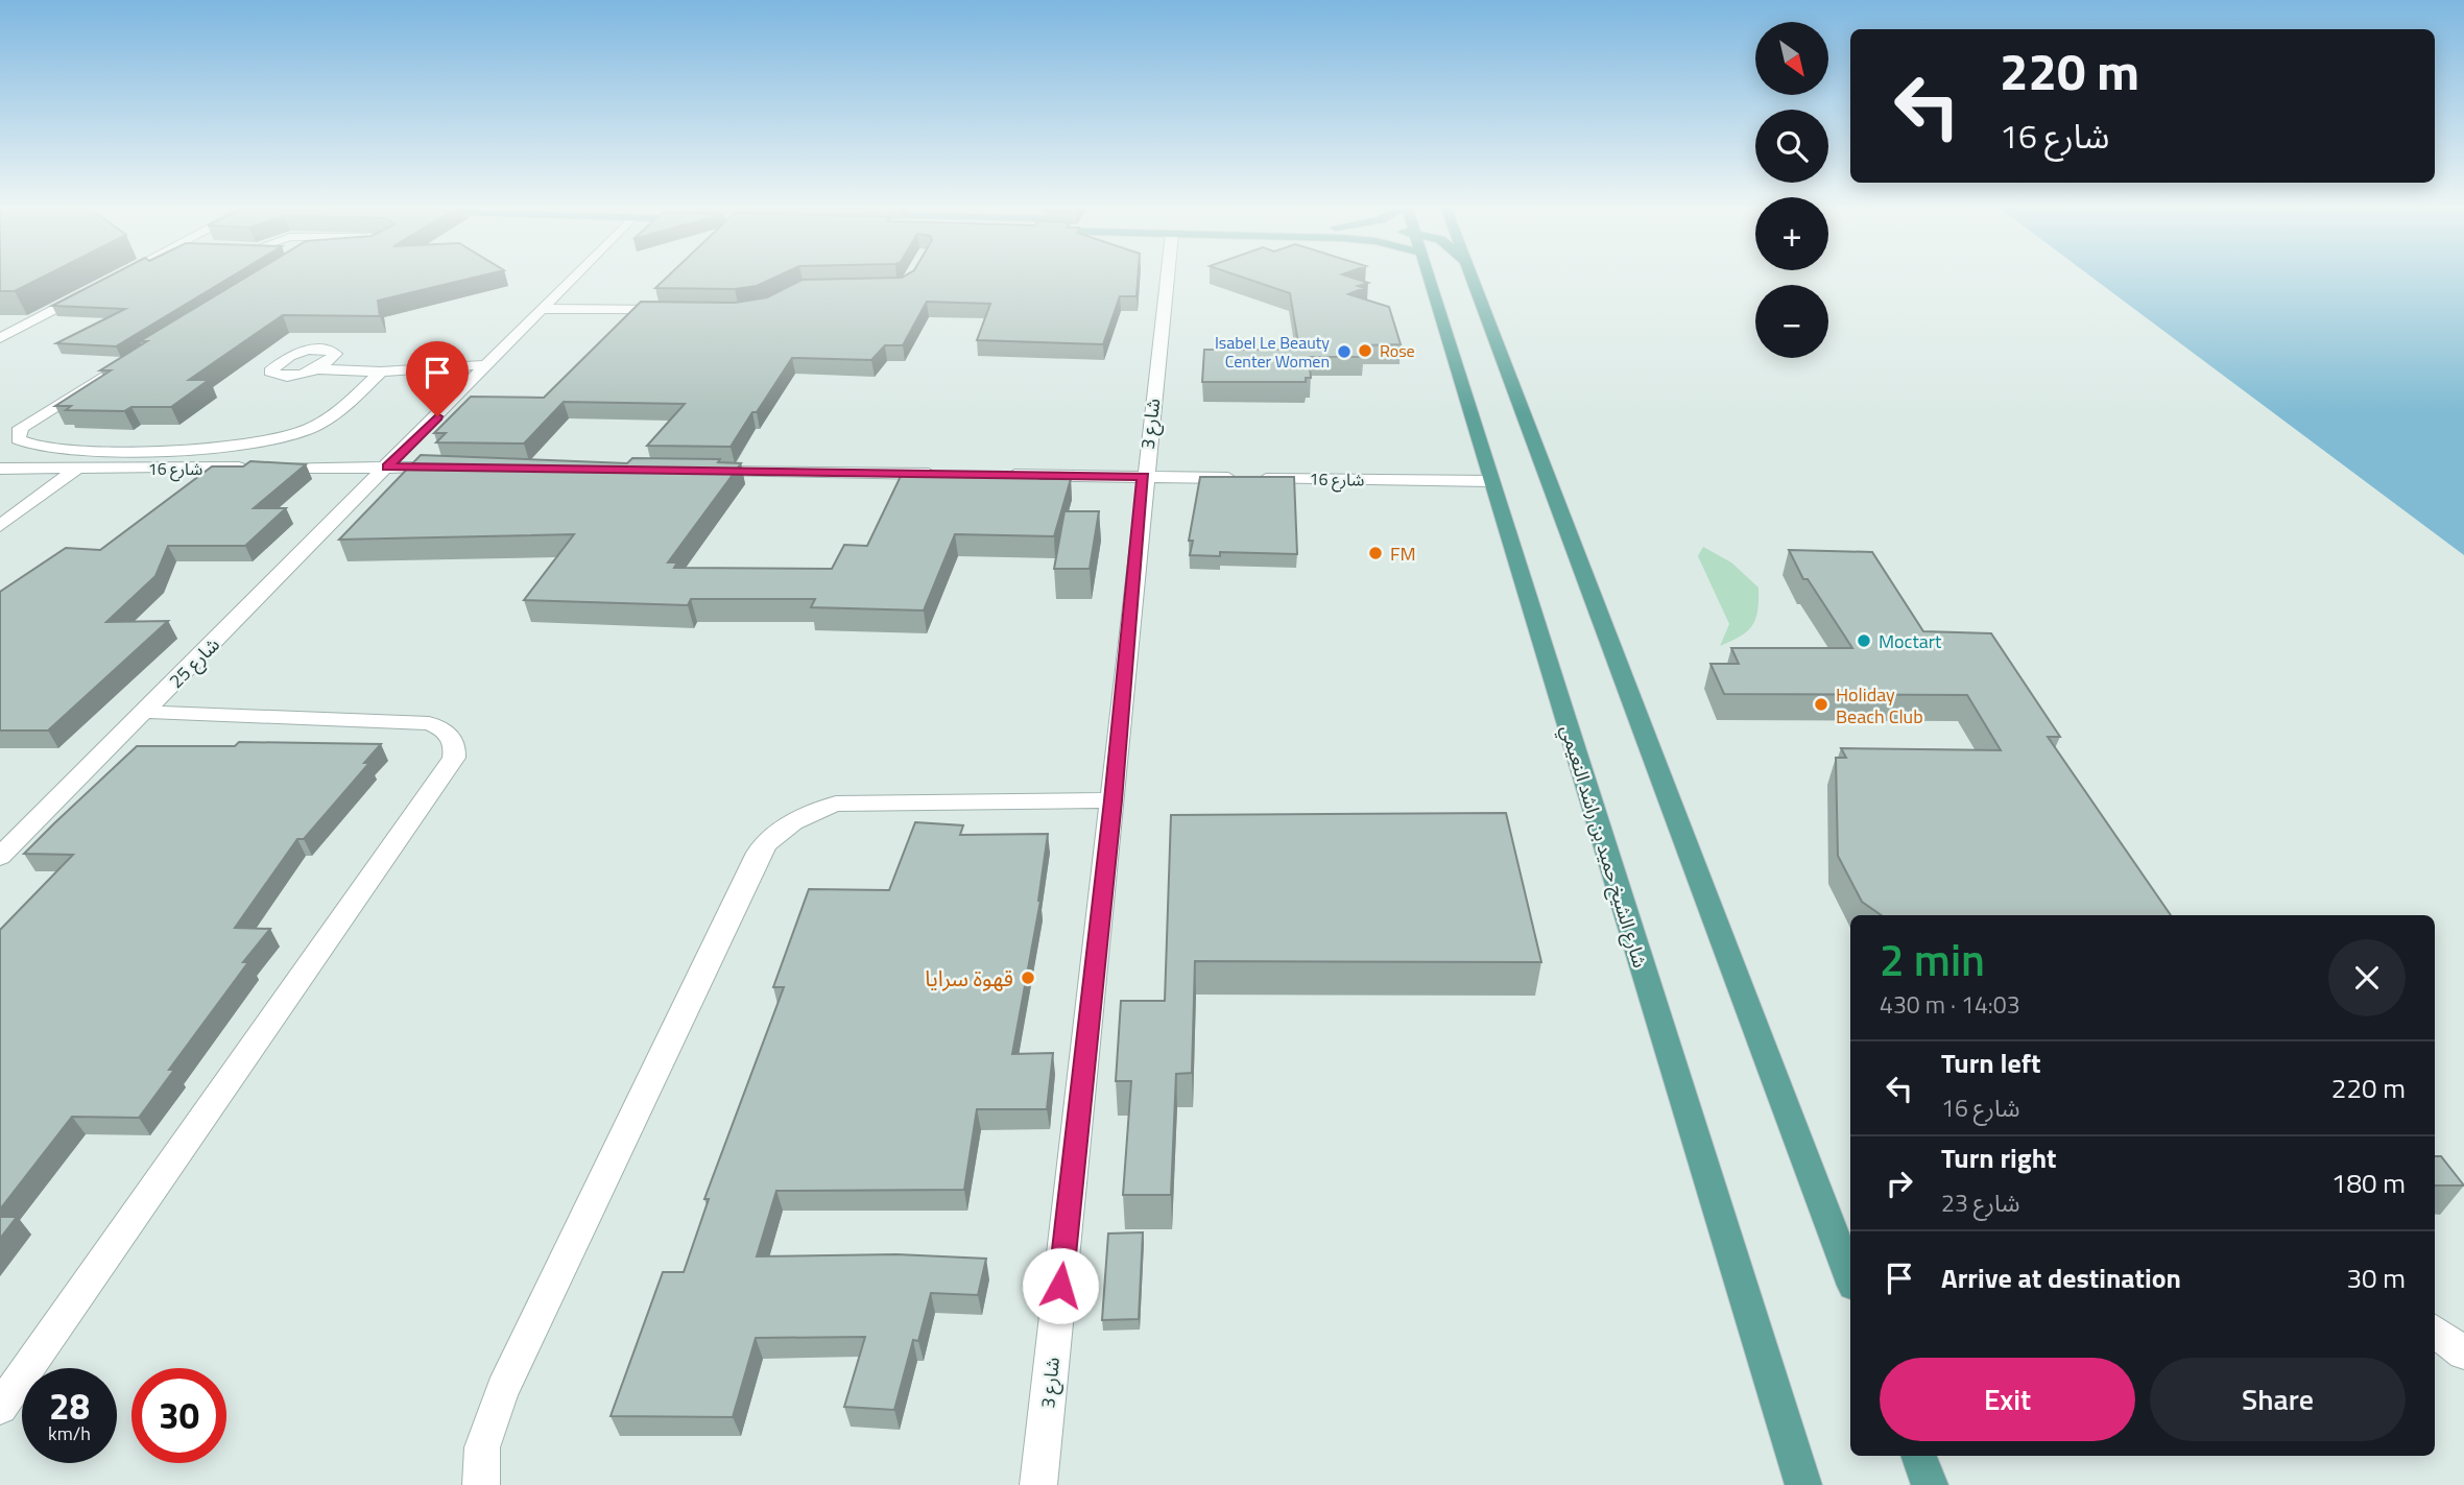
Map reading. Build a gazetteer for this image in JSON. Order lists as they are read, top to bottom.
{
  "streets": {
    "main road": ["شارع الشيخ حميد بن راشد النعيمي"],
    "street": ["شارع 3", "شارع 16", "شارع 25"]
  },
  "crossings": [
    ["شارع 3", "شارع 16"],
    ["شارع 16", "شارع 25"],
    ["شارع 16", "شارع الشيخ حميد بن راشد النعيمي"]
  ],
  "places": [
    "Rose",
    "Isabel Le Beauty Center Women",
    "FM",
    "Moctart",
    "Holiday Beach Club",
    "قهوة سرايا"
  ],
  "north": "bottom right",
  "page": {
    "map_buttons": ["+", "−"],
    "turn": ["220 m", "شارع 16"],
    "heading": ["2 min", "430 m · 14:03"],
    "list": [
      {
        "name": "Turn left",
        "note": "شارع 16",
        "value": "220 m"
      },
      {
        "name": "Turn right",
        "note": "شارع 23",
        "value": "180 m"
      },
      {
        "name": "Arrive at destination",
        "value": "30 m"
      }
    ],
    "buttons": ["Exit", "Share"],
    "speed": "28 km/h",
    "limit": "30"
  }
}
